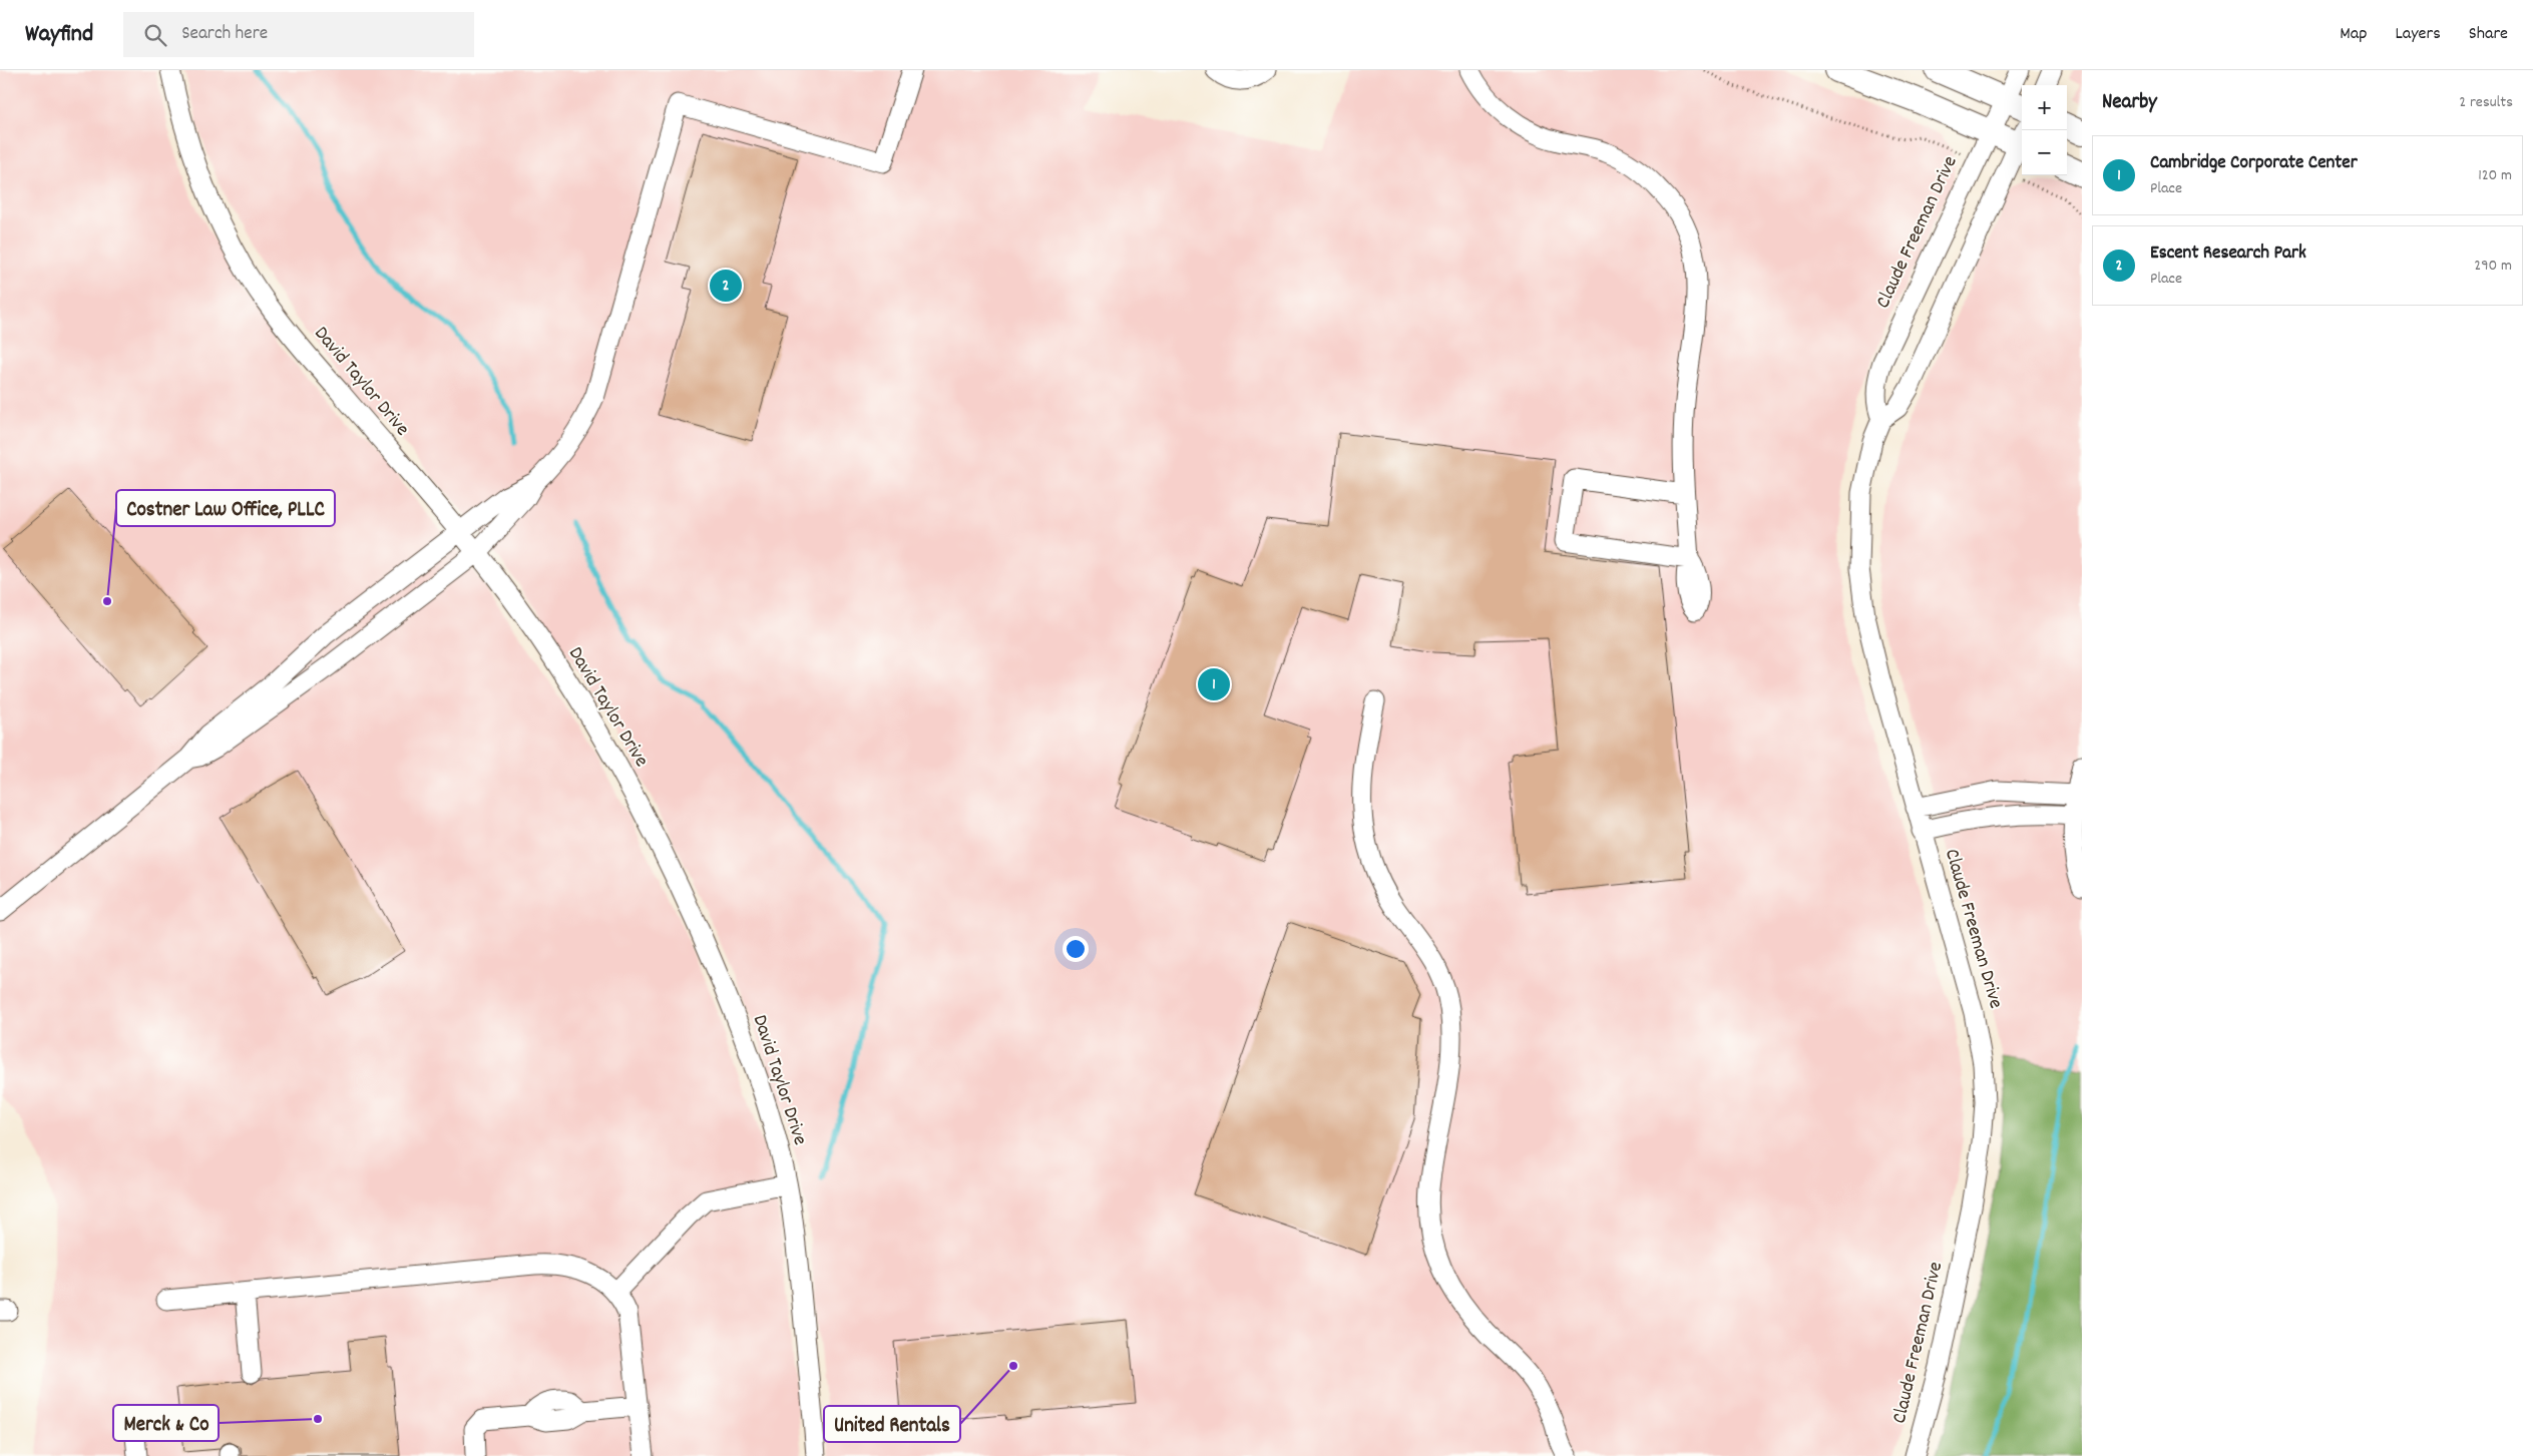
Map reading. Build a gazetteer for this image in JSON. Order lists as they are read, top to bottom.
{
  "streets": {
    "street": ["Claude Freeman Drive", "David Taylor Drive"]
  },
  "places": ["Costner Law Office, PLLC", "United Rentals", "Merck & Co"],
  "page": {
    "header": "Wayfind",
    "search": "Search here",
    "nav": ["Map", "Layers", "Share"],
    "heading": ["Nearby", "2 results"],
    "map_buttons": ["+", "−"],
    "list": [
      {
        "mark": "1",
        "name": "Cambridge Corporate Center",
        "note": "Place",
        "value": "120 m"
      },
      {
        "mark": "2",
        "name": "Escent Research Park",
        "note": "Place",
        "value": "290 m"
      }
    ],
    "pins": ["2", "1"]
  }
}
